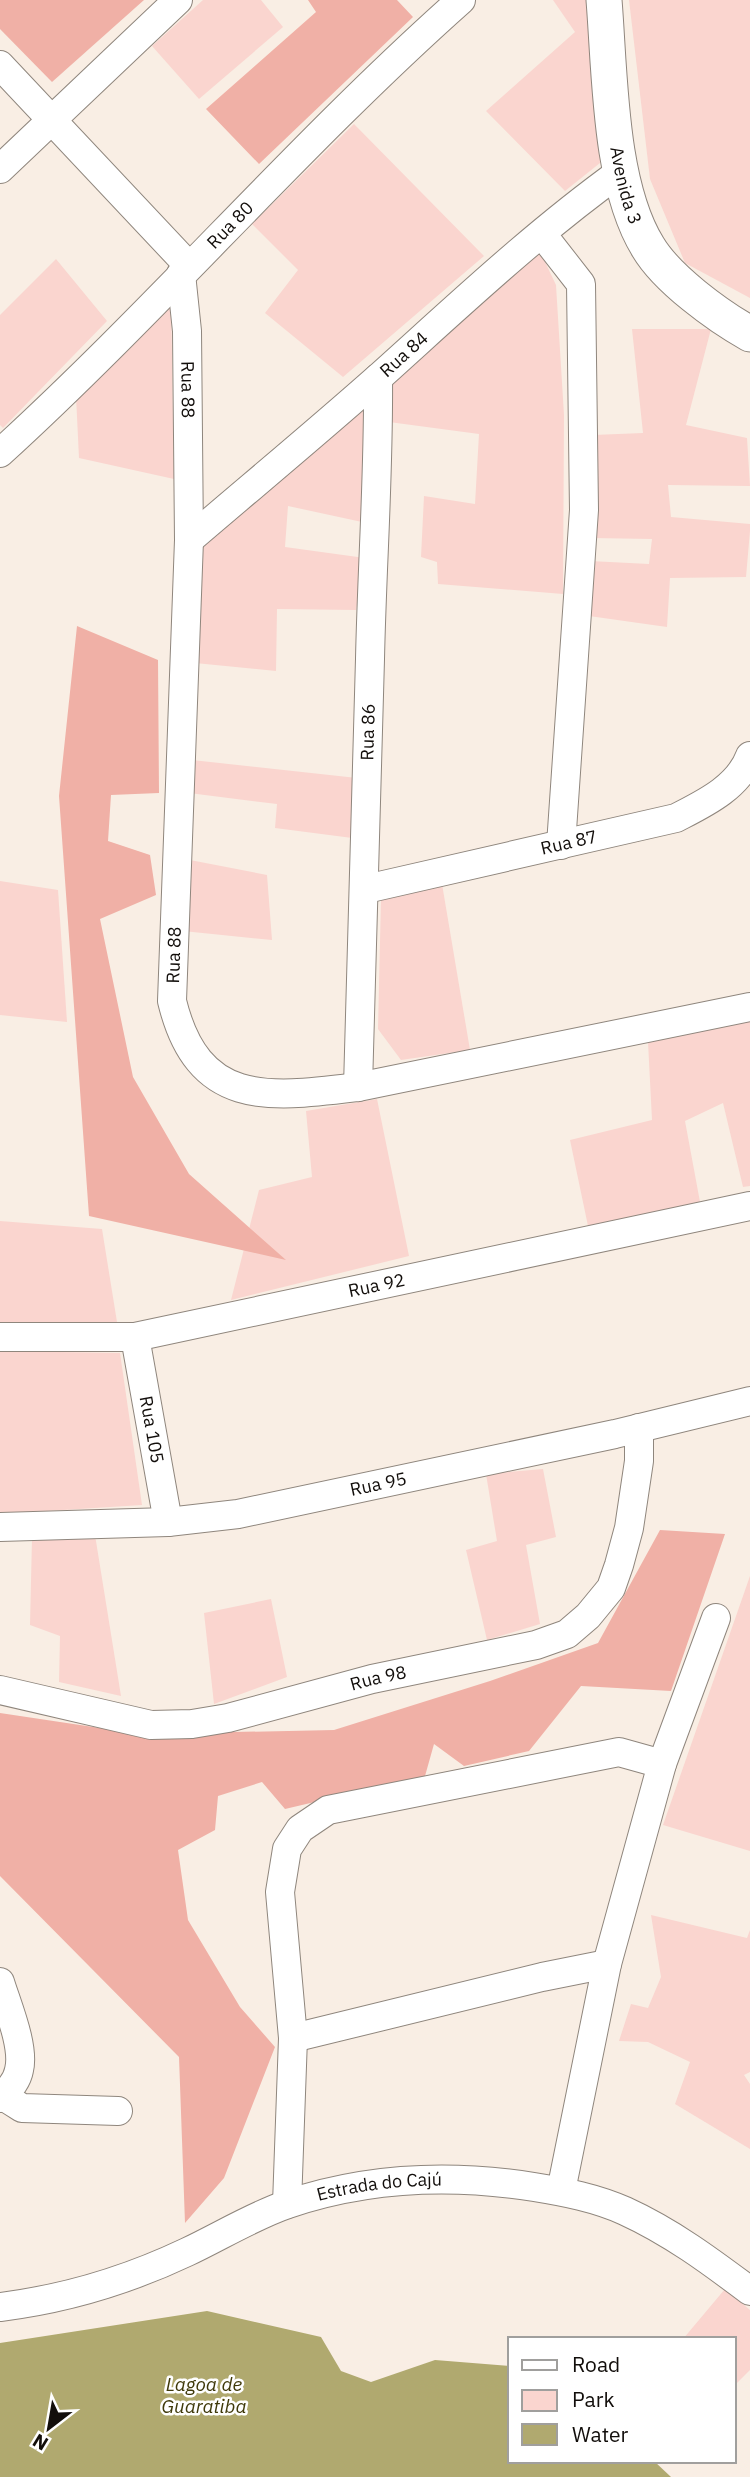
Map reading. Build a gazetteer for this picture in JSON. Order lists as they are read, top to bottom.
{
  "streets": {
    "main road": ["Avenida 3"],
    "street": [
      "Rua 80",
      "Rua 84",
      "Rua 88",
      "Rua 86",
      "Rua 87",
      "Rua 92",
      "Rua 105",
      "Rua 95",
      "Rua 98",
      "Estrada do Cajú"
    ]
  },
  "crossings": [
    ["Avenida 3", "Rua 84"],
    ["Rua 80", "Rua 88"],
    ["Rua 84", "Rua 88"],
    ["Rua 84", "Rua 86"],
    ["Rua 88", "Rua 86"],
    ["Rua 86", "Rua 87"],
    ["Rua 92", "Rua 105"],
    ["Rua 105", "Rua 95"],
    ["Rua 95", "Rua 98"]
  ],
  "water": ["Lagoa de Guaratiba"],
  "legend": ["Road", "Park", "Water"],
  "north": "bottom left"
}
